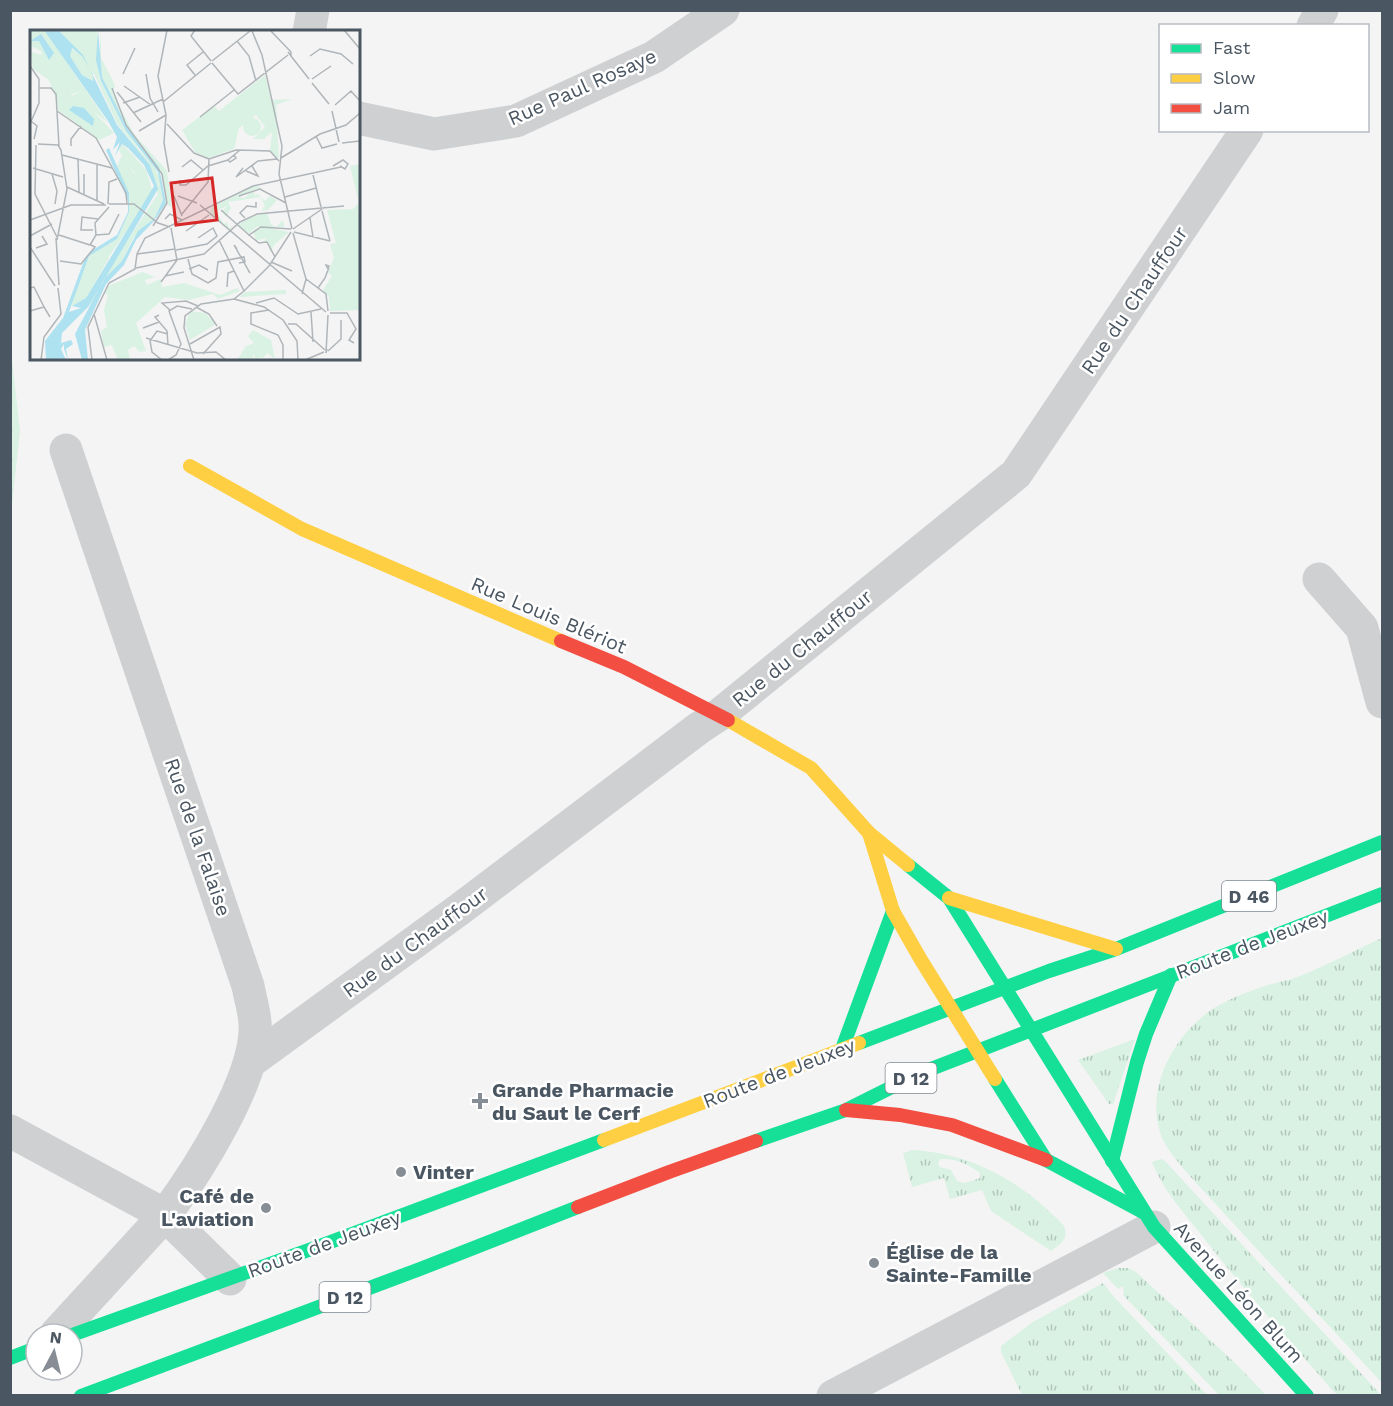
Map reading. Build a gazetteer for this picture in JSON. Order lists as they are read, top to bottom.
{
  "streets": {
    "main road": [
      "Rue Louis Blériot",
      "D 46",
      "Route de Jeuxey",
      "D 12",
      "Avenue Léon Blum"
    ],
    "street": ["Rue Paul Rosaye", "Rue du Chauffour", "Rue de la Falaise"]
  },
  "crossings": [
    ["Rue du Chauffour", "Rue Louis Blériot"],
    ["Rue du Chauffour", "Rue de la Falaise"],
    ["Rue Louis Blériot", "Route de Jeuxey"],
    ["Rue Louis Blériot", "Avenue Léon Blum"],
    ["Route de Jeuxey", "Avenue Léon Blum"]
  ],
  "places": {
    "health": ["Grande Pharmacie du Saut le Cerf"],
    "other": ["Vinter", "Café de L'aviation", "Église de la Sainte-Famille"]
  },
  "legend": ["Fast", "Slow", "Jam"],
  "north": "top"
}
